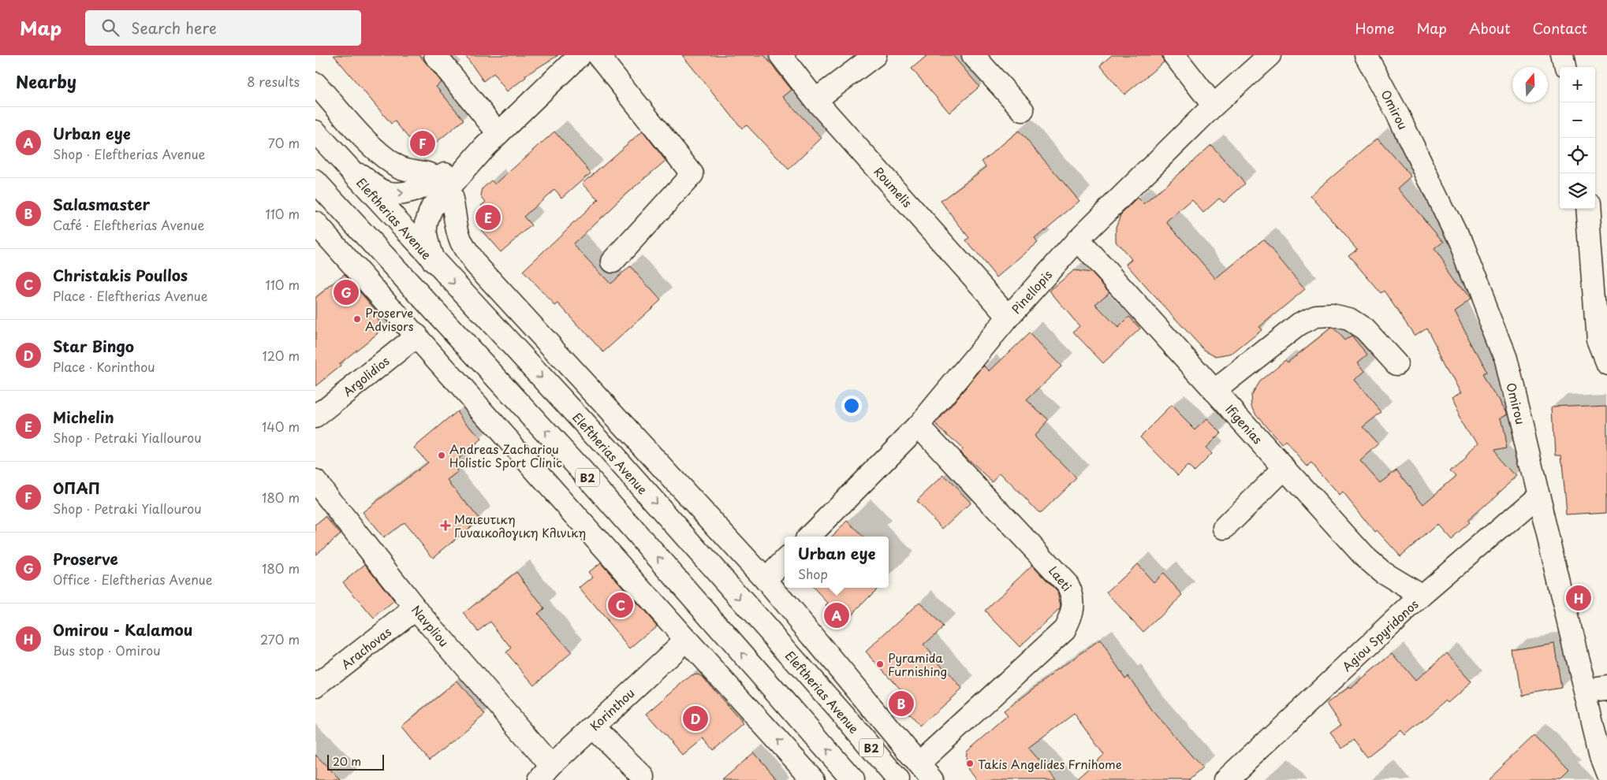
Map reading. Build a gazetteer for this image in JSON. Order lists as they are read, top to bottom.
{
  "streets": {
    "main road": [
      "Omirou",
      "Roumelis",
      "Eleftherias Avenue",
      "Pinellopis",
      "Argolidios",
      "Ifigenias",
      "B2",
      "Laeti",
      "Navpliou",
      "Agiou Spyridonos",
      "Arachovas",
      "Korinthou"
    ]
  },
  "crossings": [
    ["Omirou", "Agiou Spyridonos"],
    ["Roumelis", "Pinellopis"],
    ["Pinellopis", "Ifigenias"],
    ["Pinellopis", "Laeti"],
    ["Ifigenias", "Agiou Spyridonos"],
    ["Navpliou", "Arachovas"],
    ["Navpliou", "Korinthou"]
  ],
  "places": {
    "other": [
      "Proserve Advisors",
      "Andreas Zachariou Holistic Sport Clinic",
      "Pyramida Furnishing",
      "Takis Angelides Frnihome"
    ],
    "health": ["Μαιευτικη Γυναικολογικη Κλινικη"]
  },
  "scale_bar": "20 m",
  "north": "top",
  "page": {
    "header": "Map",
    "search": "Search here",
    "nav": [
      "Home",
      "Map",
      "About",
      "Contact"
    ],
    "heading": ["Nearby", "8 results"],
    "map_buttons": ["+", "−"],
    "list": [
      {
        "mark": "A",
        "name": "Urban eye",
        "note": "Shop · Eleftherias Avenue",
        "value": "70 m"
      },
      {
        "mark": "B",
        "name": "Salasmaster",
        "note": "Café · Eleftherias Avenue",
        "value": "110 m"
      },
      {
        "mark": "C",
        "name": "Christakis Poullos",
        "note": "Place · Eleftherias Avenue",
        "value": "110 m"
      },
      {
        "mark": "D",
        "name": "Star Bingo",
        "note": "Place · Korinthou",
        "value": "120 m"
      },
      {
        "mark": "E",
        "name": "Michelin",
        "note": "Shop · Petraki Yiallourou",
        "value": "140 m"
      },
      {
        "mark": "F",
        "name": "ΟΠΑΠ",
        "note": "Shop · Petraki Yiallourou",
        "value": "180 m"
      },
      {
        "mark": "G",
        "name": "Proserve",
        "note": "Office · Eleftherias Avenue",
        "value": "180 m"
      },
      {
        "mark": "H",
        "name": "Omirou - Kalamou",
        "note": "Bus stop · Omirou",
        "value": "270 m"
      }
    ],
    "pins": [
      "F",
      "E",
      "G",
      "H",
      "C",
      "A",
      "B",
      "D"
    ],
    "popup": ["Urban eye", "Shop"],
    "scale": "20 m"
  }
}
